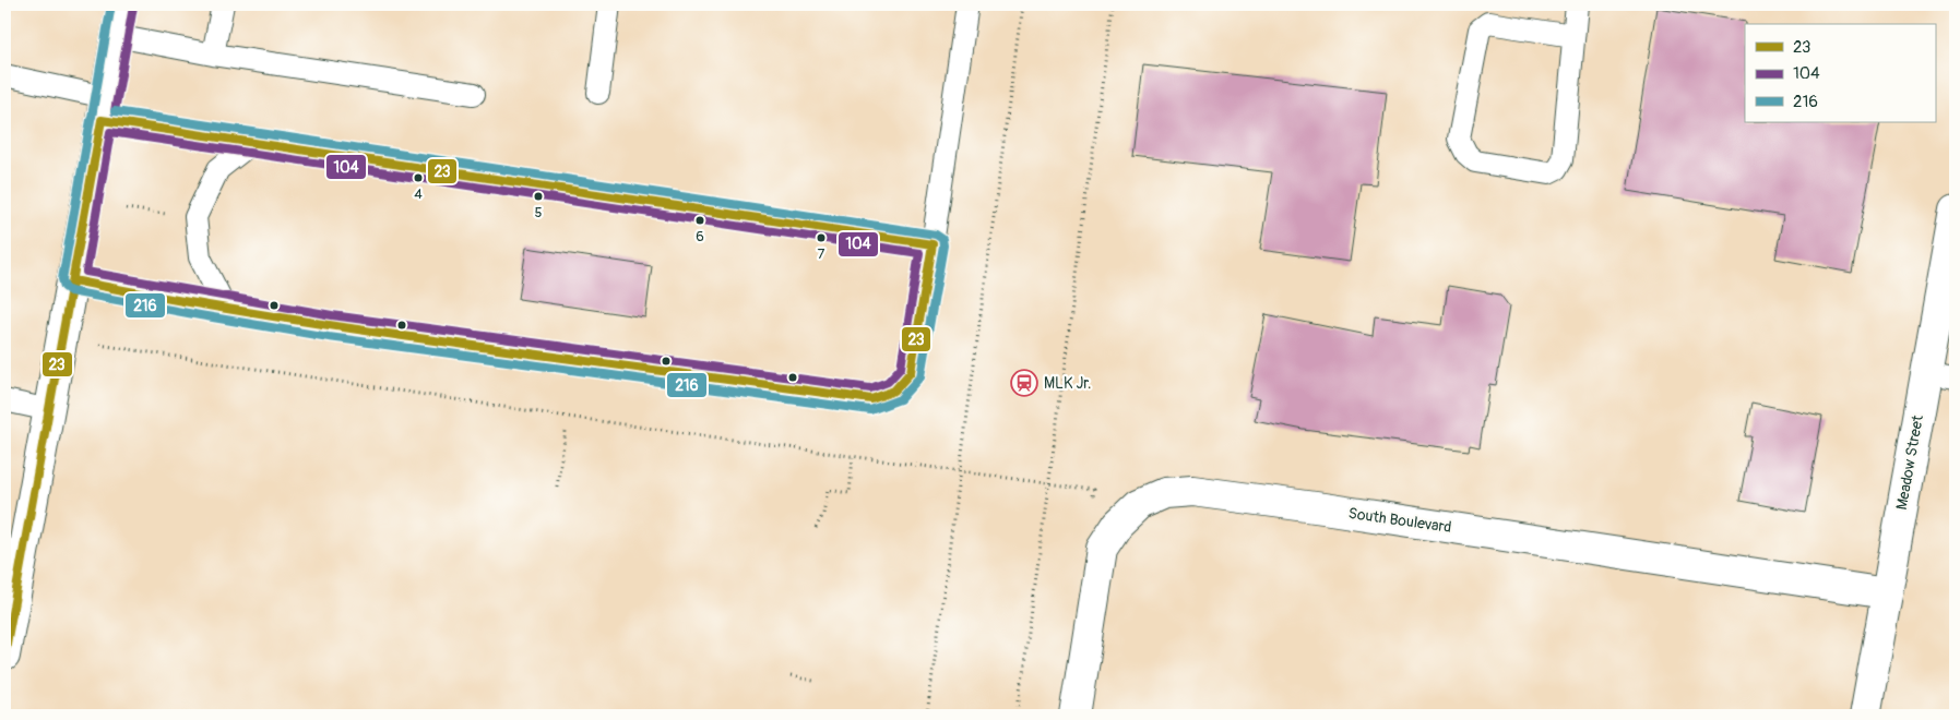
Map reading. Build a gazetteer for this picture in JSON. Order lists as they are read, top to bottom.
{
  "streets": {
    "street": ["Meadow Street", "South Boulevard"]
  },
  "crossings": [
    ["Meadow Street", "South Boulevard"]
  ],
  "places": {
    "other": [
      "4",
      "5",
      "6",
      "7"
    ],
    "station": ["MLK Jr."]
  },
  "lines": ["transit line 216", "transit line 104", "transit line 23"],
  "legend": ["23", "104", "216"]
}
